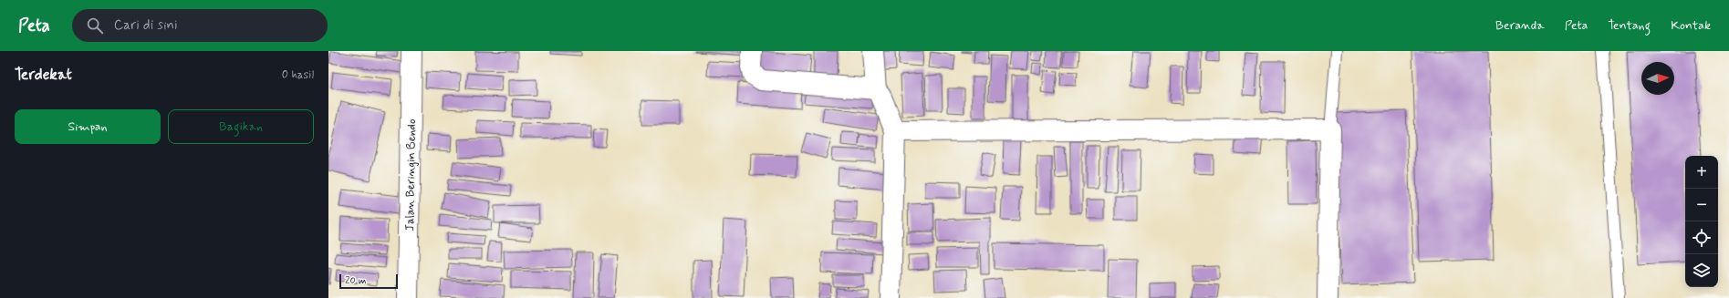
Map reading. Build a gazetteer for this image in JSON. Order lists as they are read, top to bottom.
{
  "streets": {
    "street": ["Jalan Beringin Bendo"]
  },
  "scale_bar": "20 m",
  "north": "right",
  "page": {
    "header": "Peta",
    "search": "Cari di sini",
    "nav": [
      "Beranda",
      "Peta",
      "Tentang",
      "Kontak"
    ],
    "heading": ["Terdekat", "0 hasil"],
    "buttons": ["Simpan", "Bagikan"],
    "map_buttons": ["+", "−"],
    "scale": "20 m"
  }
}
